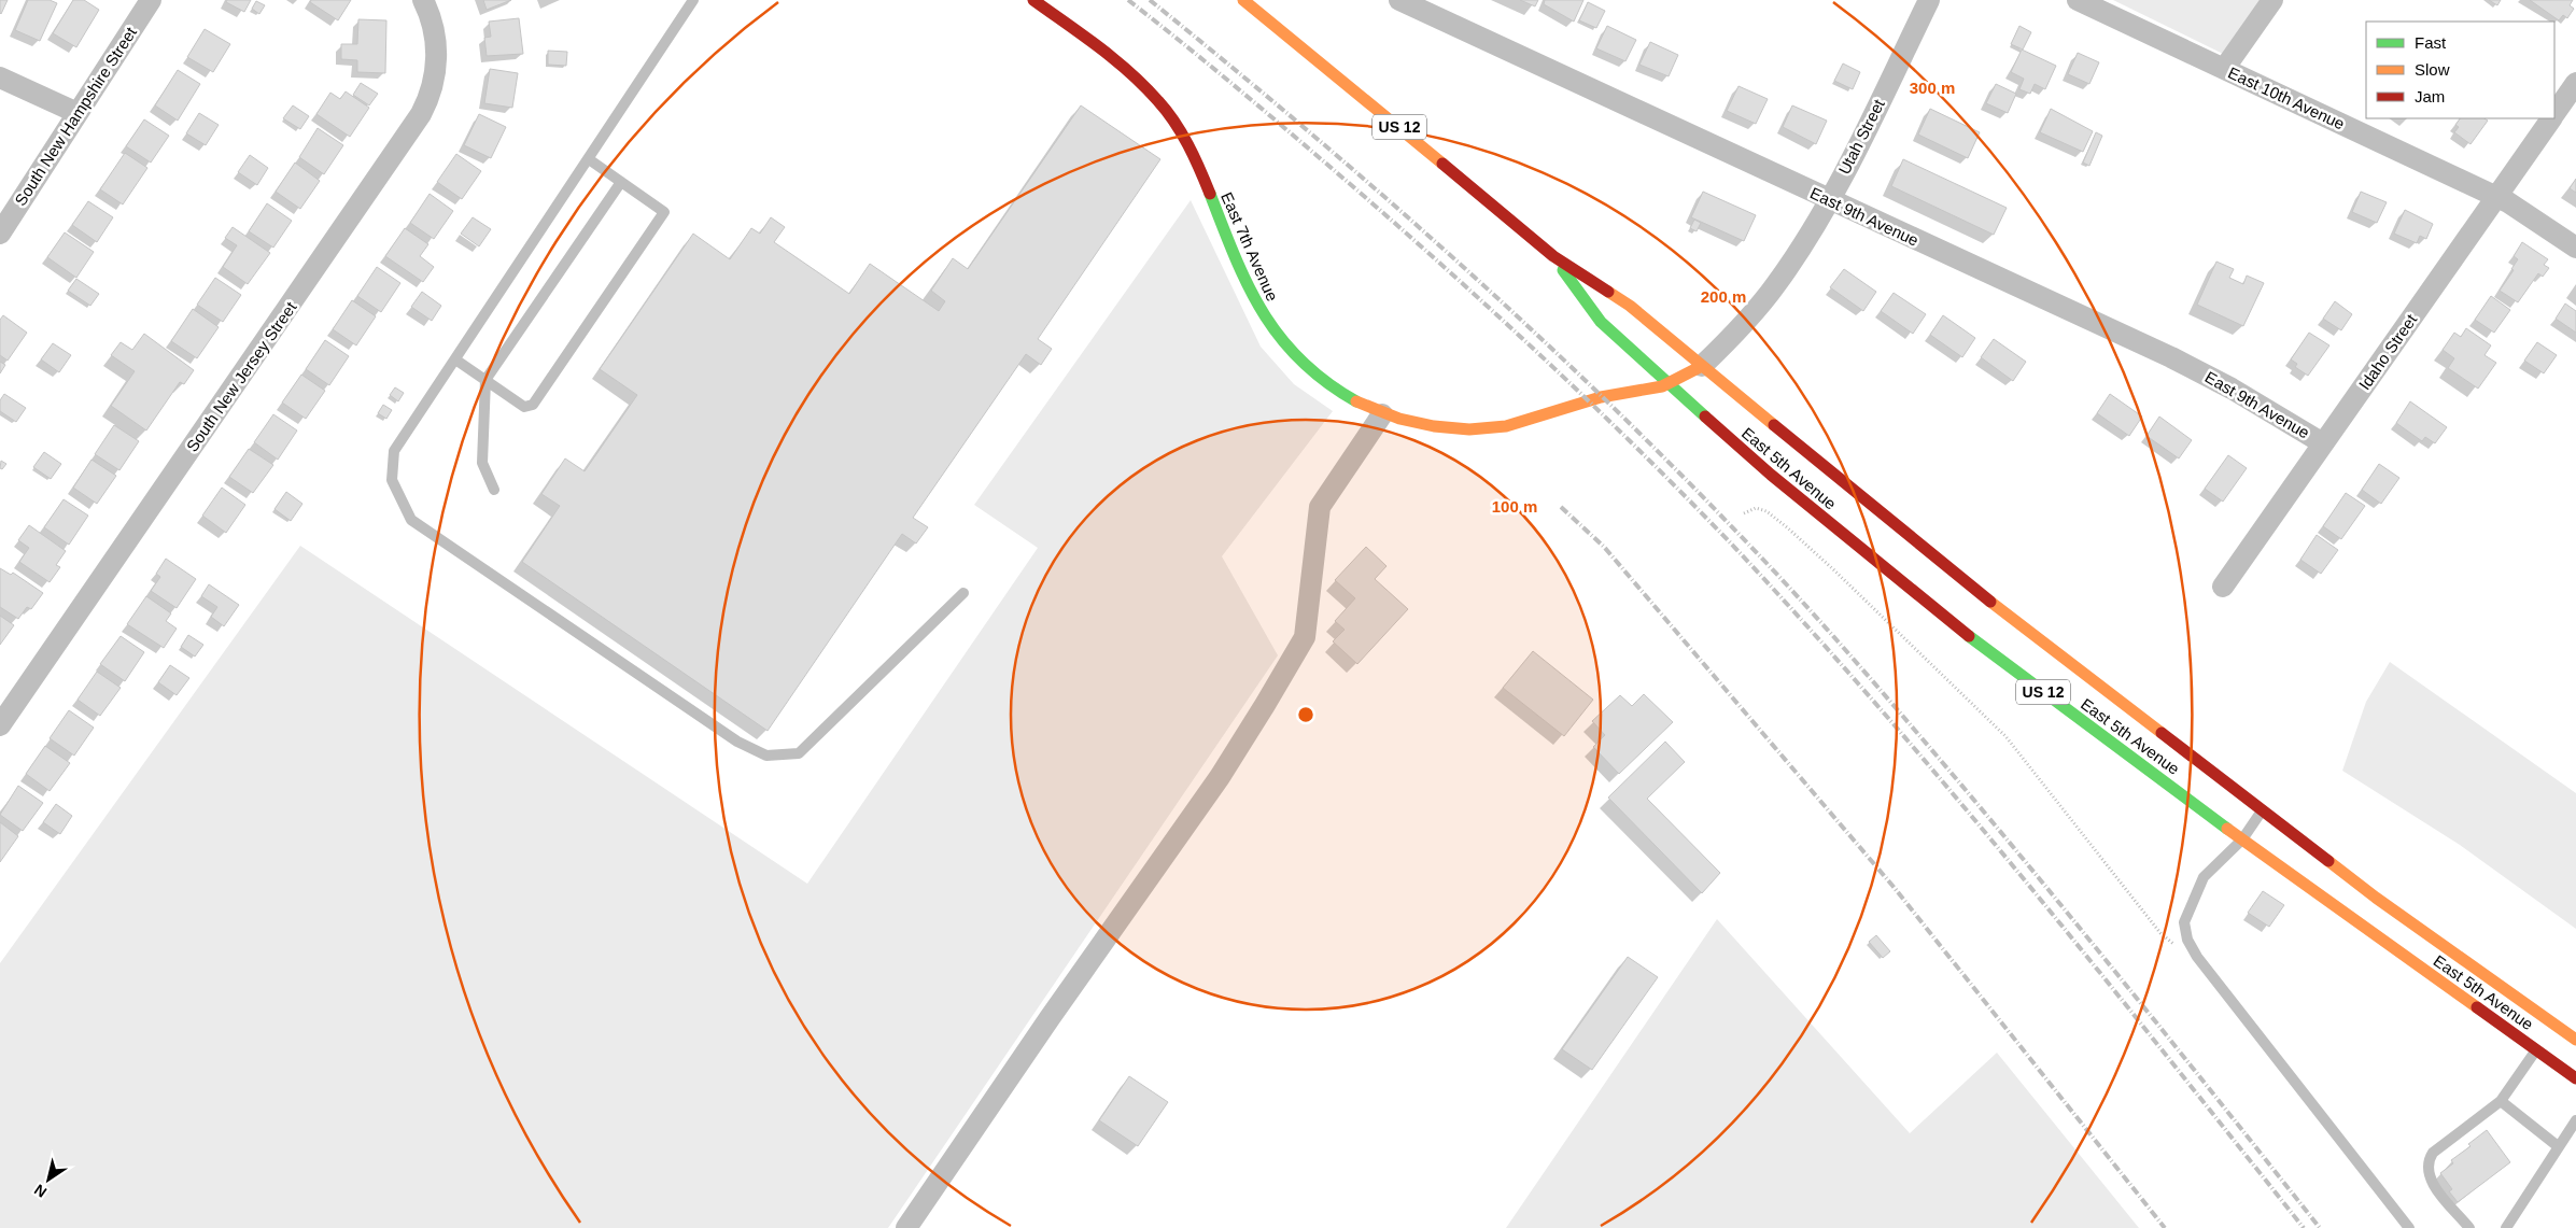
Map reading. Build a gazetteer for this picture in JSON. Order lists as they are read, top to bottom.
{
  "streets": {
    "main road": ["US 12", "East 7th Avenue", "East 5th Avenue"],
    "street": [
      "East 10th Avenue",
      "South New Hampshire Street",
      "Utah Street",
      "East 9th Avenue",
      "Idaho Street",
      "South New Jersey Street"
    ]
  },
  "crossings": [
    ["East 10th Avenue", "Idaho Street"],
    ["Utah Street", "East 9th Avenue"],
    ["Utah Street", "East 7th Avenue"],
    ["Utah Street", "East 5th Avenue"],
    ["East 9th Avenue", "Idaho Street"],
    ["East 7th Avenue", "East 5th Avenue"]
  ],
  "legend": ["Fast", "Slow", "Jam"],
  "north": "bottom left",
  "rings": ["300 m", "200 m", "100 m"]
}
